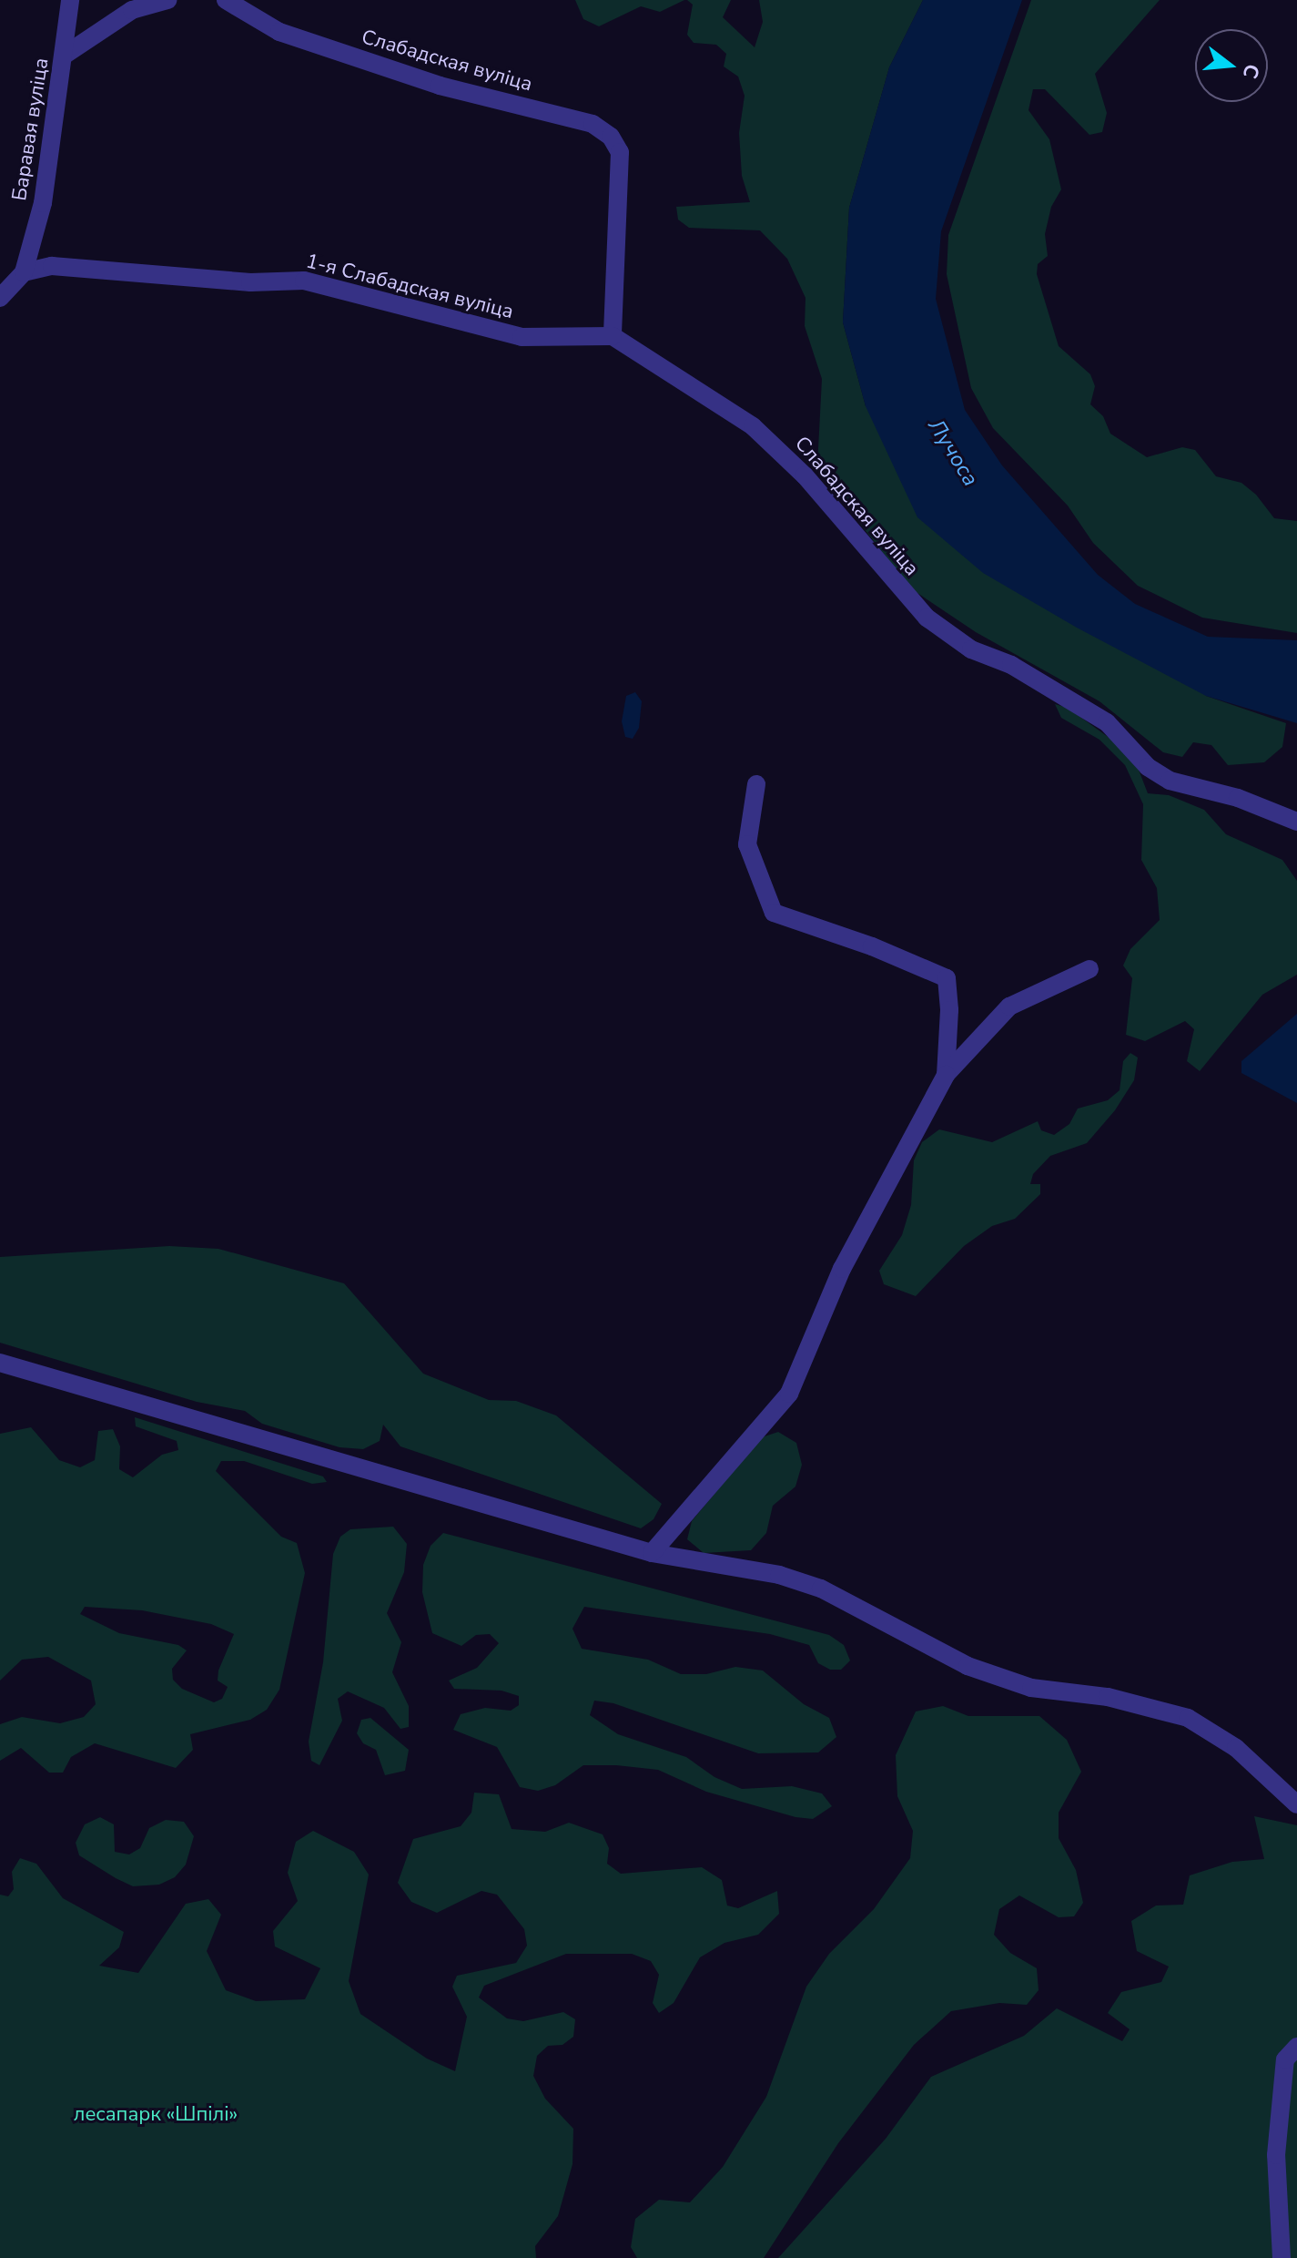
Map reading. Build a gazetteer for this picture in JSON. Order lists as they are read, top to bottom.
{
  "streets": {
    "street": ["Слабадская вуліца", "Баравая вуліца", "1-я Слабадская вуліца"]
  },
  "crossings": [
    ["Слабадская вуліца", "1-я Слабадская вуліца"],
    ["Баравая вуліца", "1-я Слабадская вуліца"]
  ],
  "water": ["Лучоса"],
  "parks": ["лесапарк «Шпілі»"],
  "north": "right"
}
